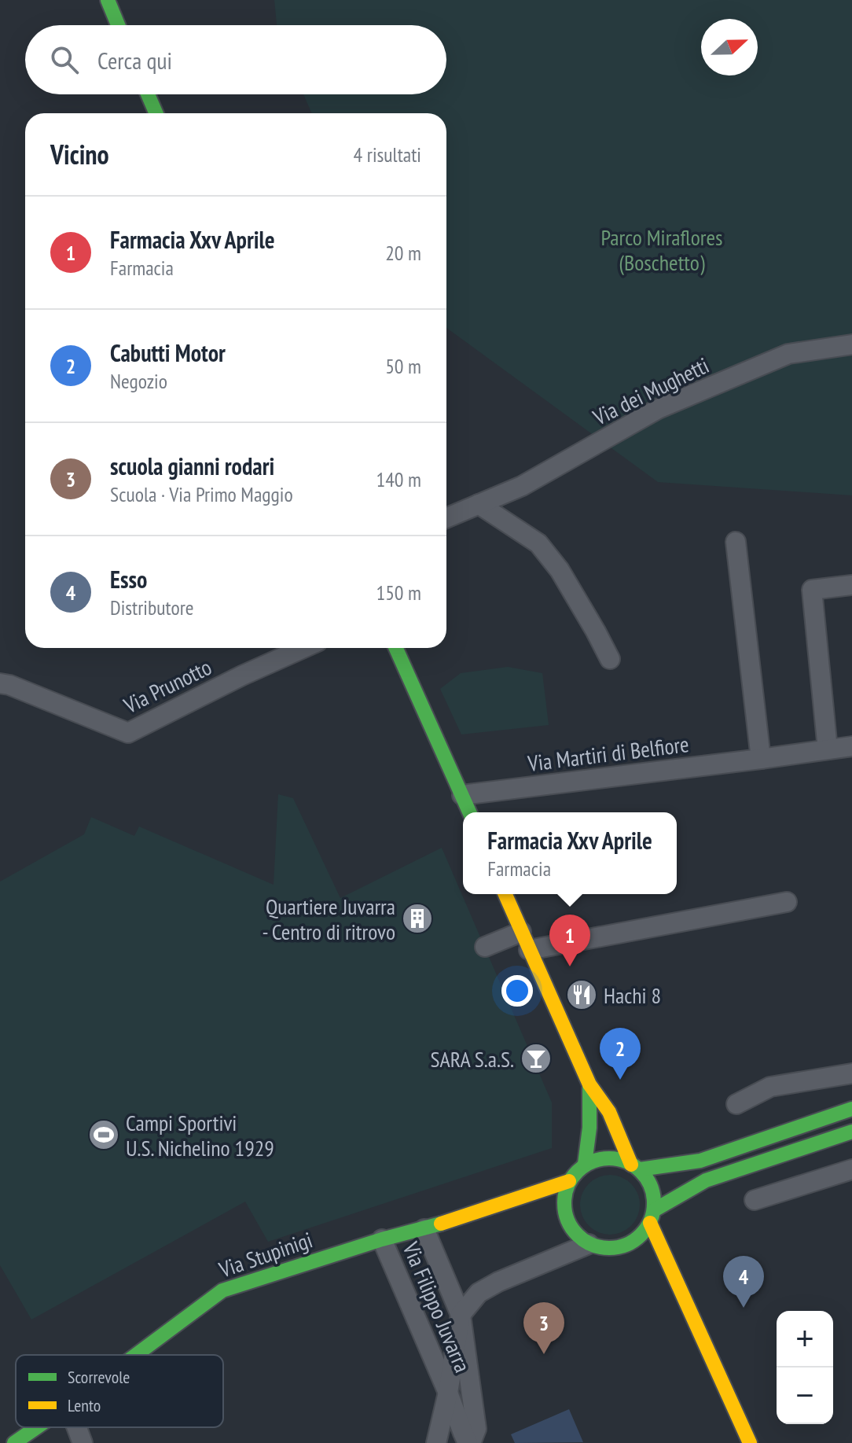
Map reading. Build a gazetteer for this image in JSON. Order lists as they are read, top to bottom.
{
  "streets": {
    "street": [
      "Via dei Mughetti",
      "Via Prunotto",
      "Via Martiri di Belfiore",
      "Via Stupinigi",
      "Via Filippo Juvarra"
    ]
  },
  "crossings": [
    ["Via Stupinigi", "Via Filippo Juvarra"]
  ],
  "parks": ["Parco Miraflores (Boschetto)"],
  "places": {
    "building": ["Quartiere Juvarra - Centro di ritrovo"],
    "restaurant": ["Hachi 8"],
    "bar": ["SARA S.a.S."],
    "sports": ["Campi Sportivi U.S. Nichelino 1929"]
  },
  "legend": ["Scorrevole", "Lento"],
  "north": "right",
  "page": {
    "search": "Cerca qui",
    "heading": ["Vicino", "4 risultati"],
    "list": [
      {
        "mark": "1",
        "name": "Farmacia Xxv Aprile",
        "note": "Farmacia",
        "value": "20 m"
      },
      {
        "mark": "2",
        "name": "Cabutti Motor",
        "note": "Negozio",
        "value": "50 m"
      },
      {
        "mark": "3",
        "name": "scuola gianni rodari",
        "note": "Scuola · Via Primo Maggio",
        "value": "140 m"
      },
      {
        "mark": "4",
        "name": "Esso",
        "note": "Distributore",
        "value": "150 m"
      }
    ],
    "popup": ["Farmacia Xxv Aprile", "Farmacia"],
    "pins": [
      "1",
      "2",
      "4",
      "3"
    ],
    "map_buttons": ["+", "−"]
  }
}
